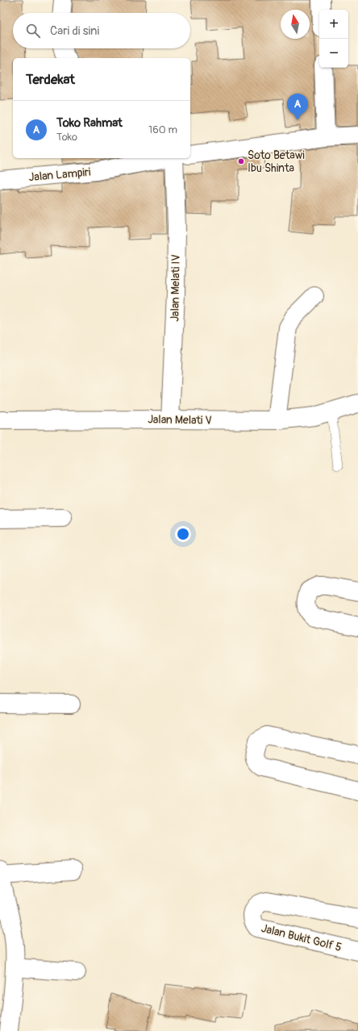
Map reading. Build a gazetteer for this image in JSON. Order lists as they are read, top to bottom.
{
  "streets": {
    "street": [
      "Jalan Lampiri",
      "Jalan Melati IV",
      "Jalan Melati V",
      "Jalan Bukit Golf 5"
    ]
  },
  "crossings": [
    ["Jalan Melati IV", "Jalan Melati V"]
  ],
  "places": ["Soto Betawi Ibu Shinta"],
  "north": "top",
  "page": {
    "map_buttons": ["+", "−"],
    "search": "Cari di sini",
    "heading": "Terdekat",
    "pins": "A",
    "list": [
      {
        "mark": "A",
        "name": "Toko Rahmat",
        "note": "Toko",
        "value": "160 m"
      }
    ]
  }
}
